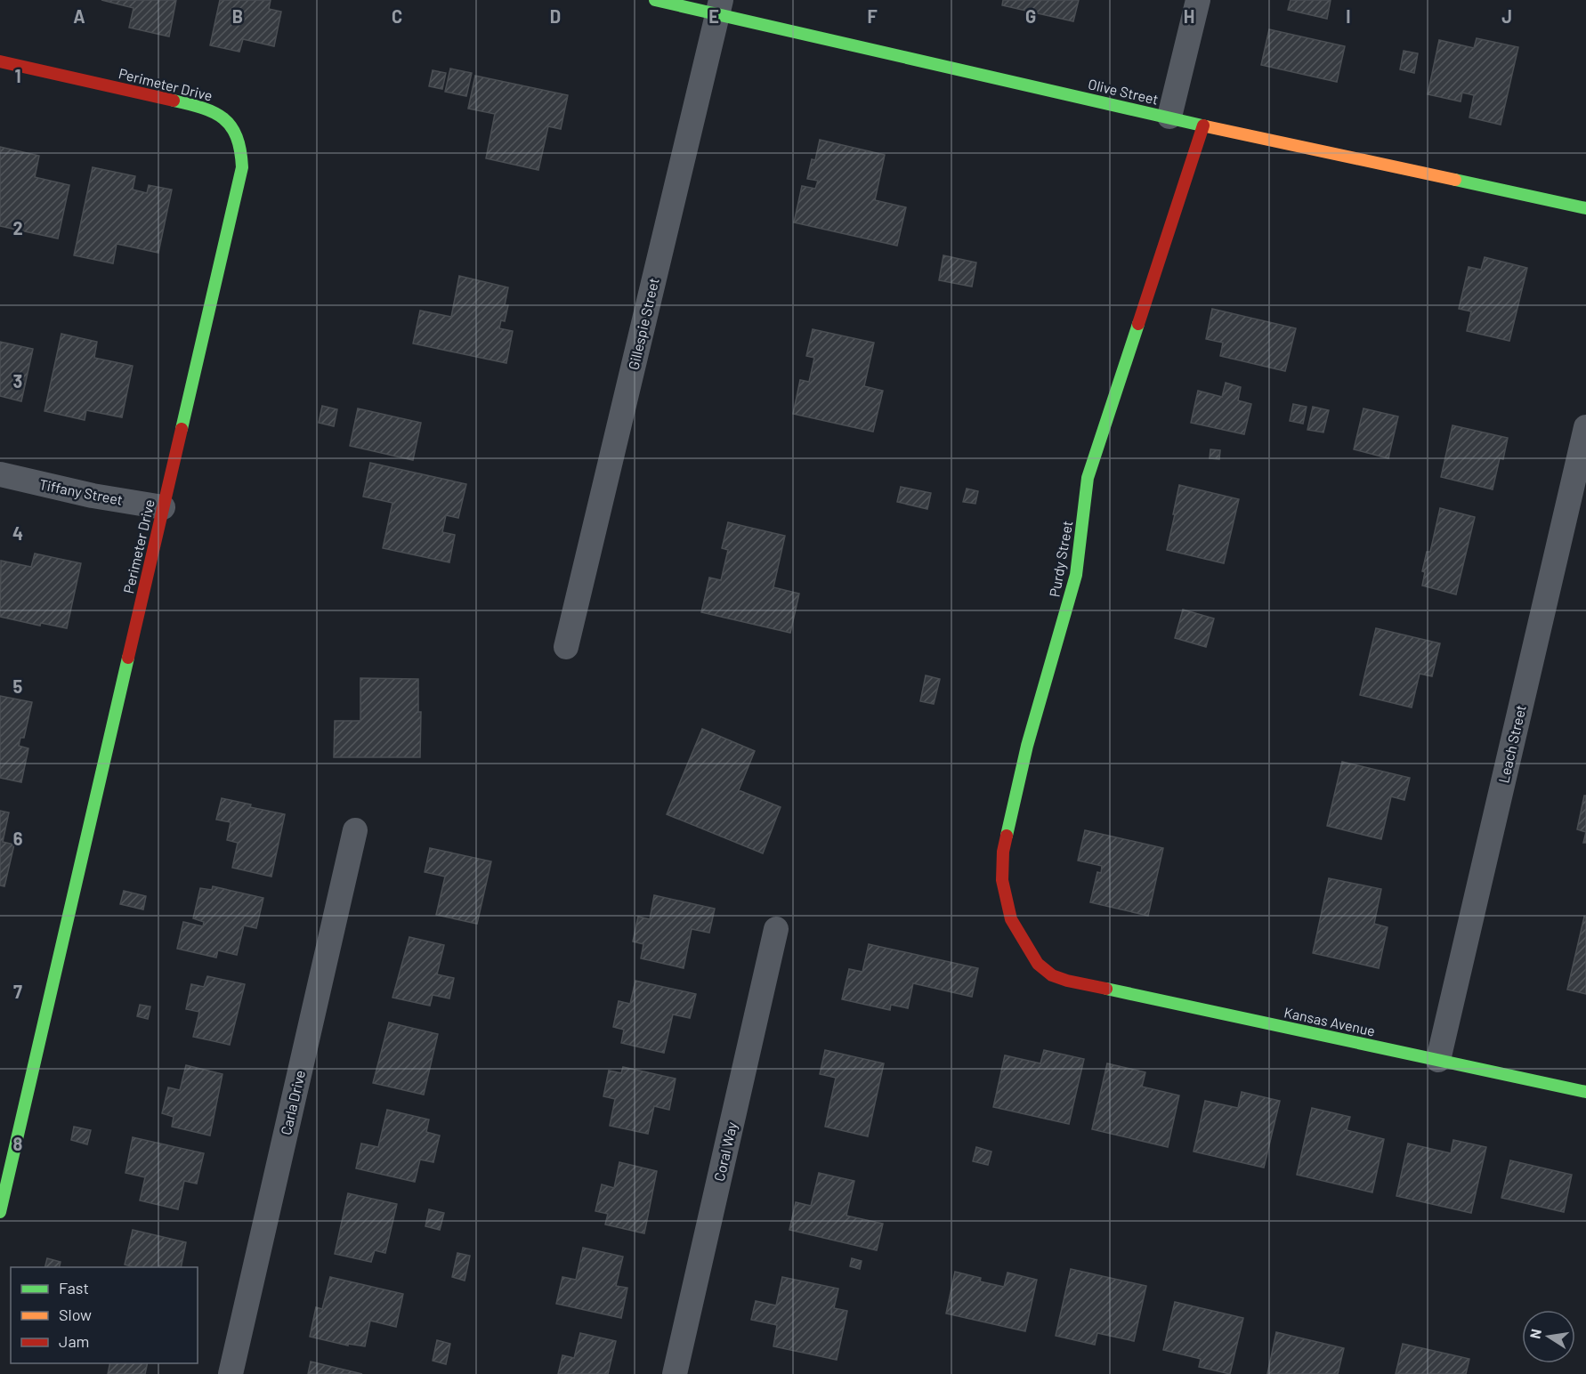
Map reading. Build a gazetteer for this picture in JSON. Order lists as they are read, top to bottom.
{
  "streets": {
    "street": [
      "Perimeter Drive",
      "Olive Street",
      "Gillespie Street",
      "Tiffany Street",
      "Purdy Street",
      "Leach Street",
      "Kansas Avenue",
      "Carla Drive",
      "Coral Way"
    ]
  },
  "crossings": [
    ["Perimeter Drive", "Tiffany Street"],
    ["Olive Street", "Gillespie Street"],
    ["Olive Street", "Purdy Street"],
    ["Purdy Street", "Kansas Avenue"],
    ["Leach Street", "Kansas Avenue"]
  ],
  "legend": ["Fast", "Slow", "Jam"],
  "north": "left",
  "grid": {
    "columns": [
      "A",
      "B",
      "C",
      "D",
      "E",
      "F",
      "G",
      "H",
      "I",
      "J"
    ],
    "rows": [
      "1",
      "2",
      "3",
      "4",
      "5",
      "6",
      "7",
      "8"
    ]
  }
}
